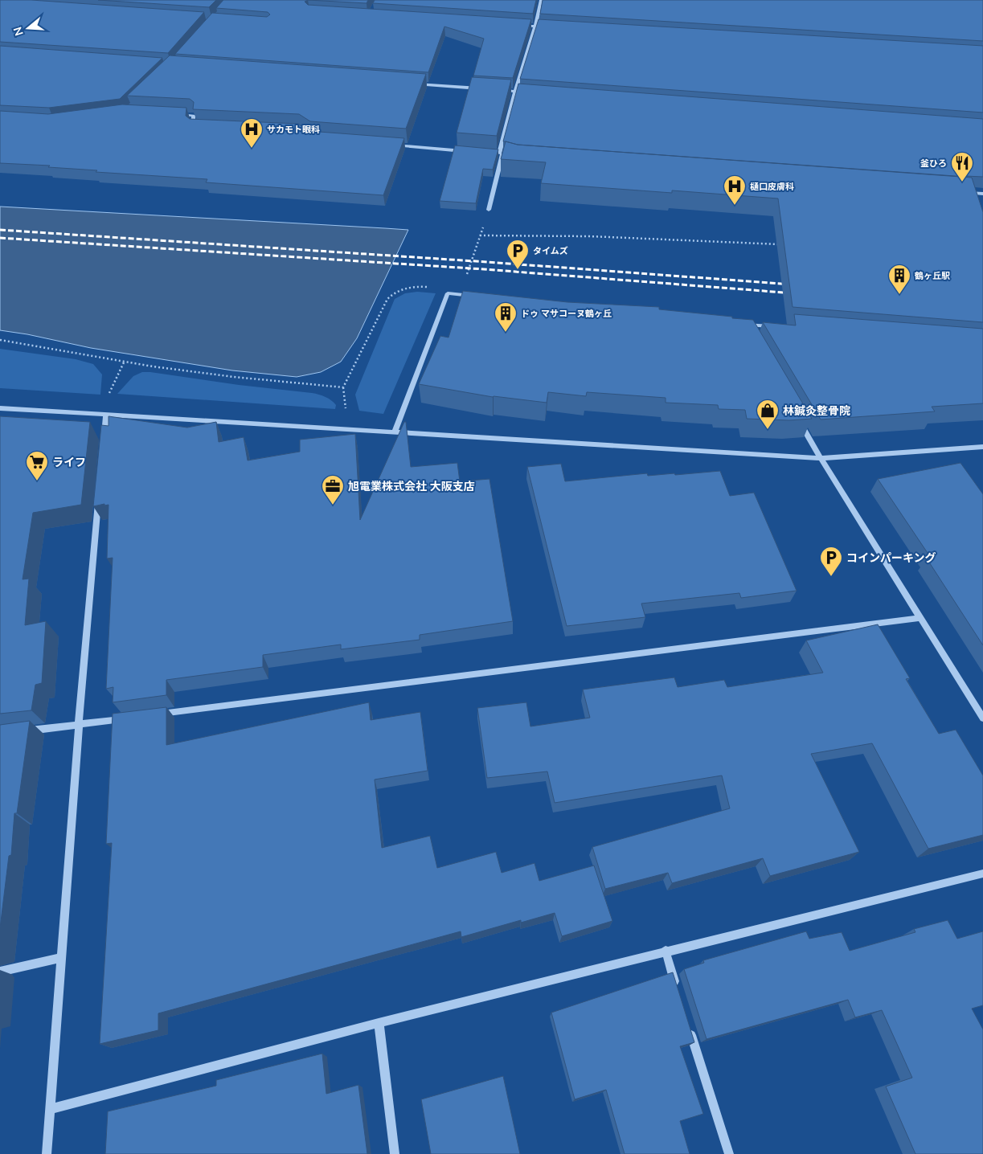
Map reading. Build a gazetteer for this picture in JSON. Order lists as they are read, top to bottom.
{
  "places": {
    "hospital": ["サカモト眼科", "樋口皮膚科"],
    "restaurant": ["釜ひろ"],
    "parking": ["タイムズ", "コインパーキング"],
    "building": ["鶴ヶ丘駅", "ドゥ マサコーヌ鶴ヶ丘"],
    "shop": ["林鍼灸整骨院"],
    "supermarket": ["ライフ"],
    "office": ["旭電業株式会社 大阪支店"]
  },
  "north": "left"
}
